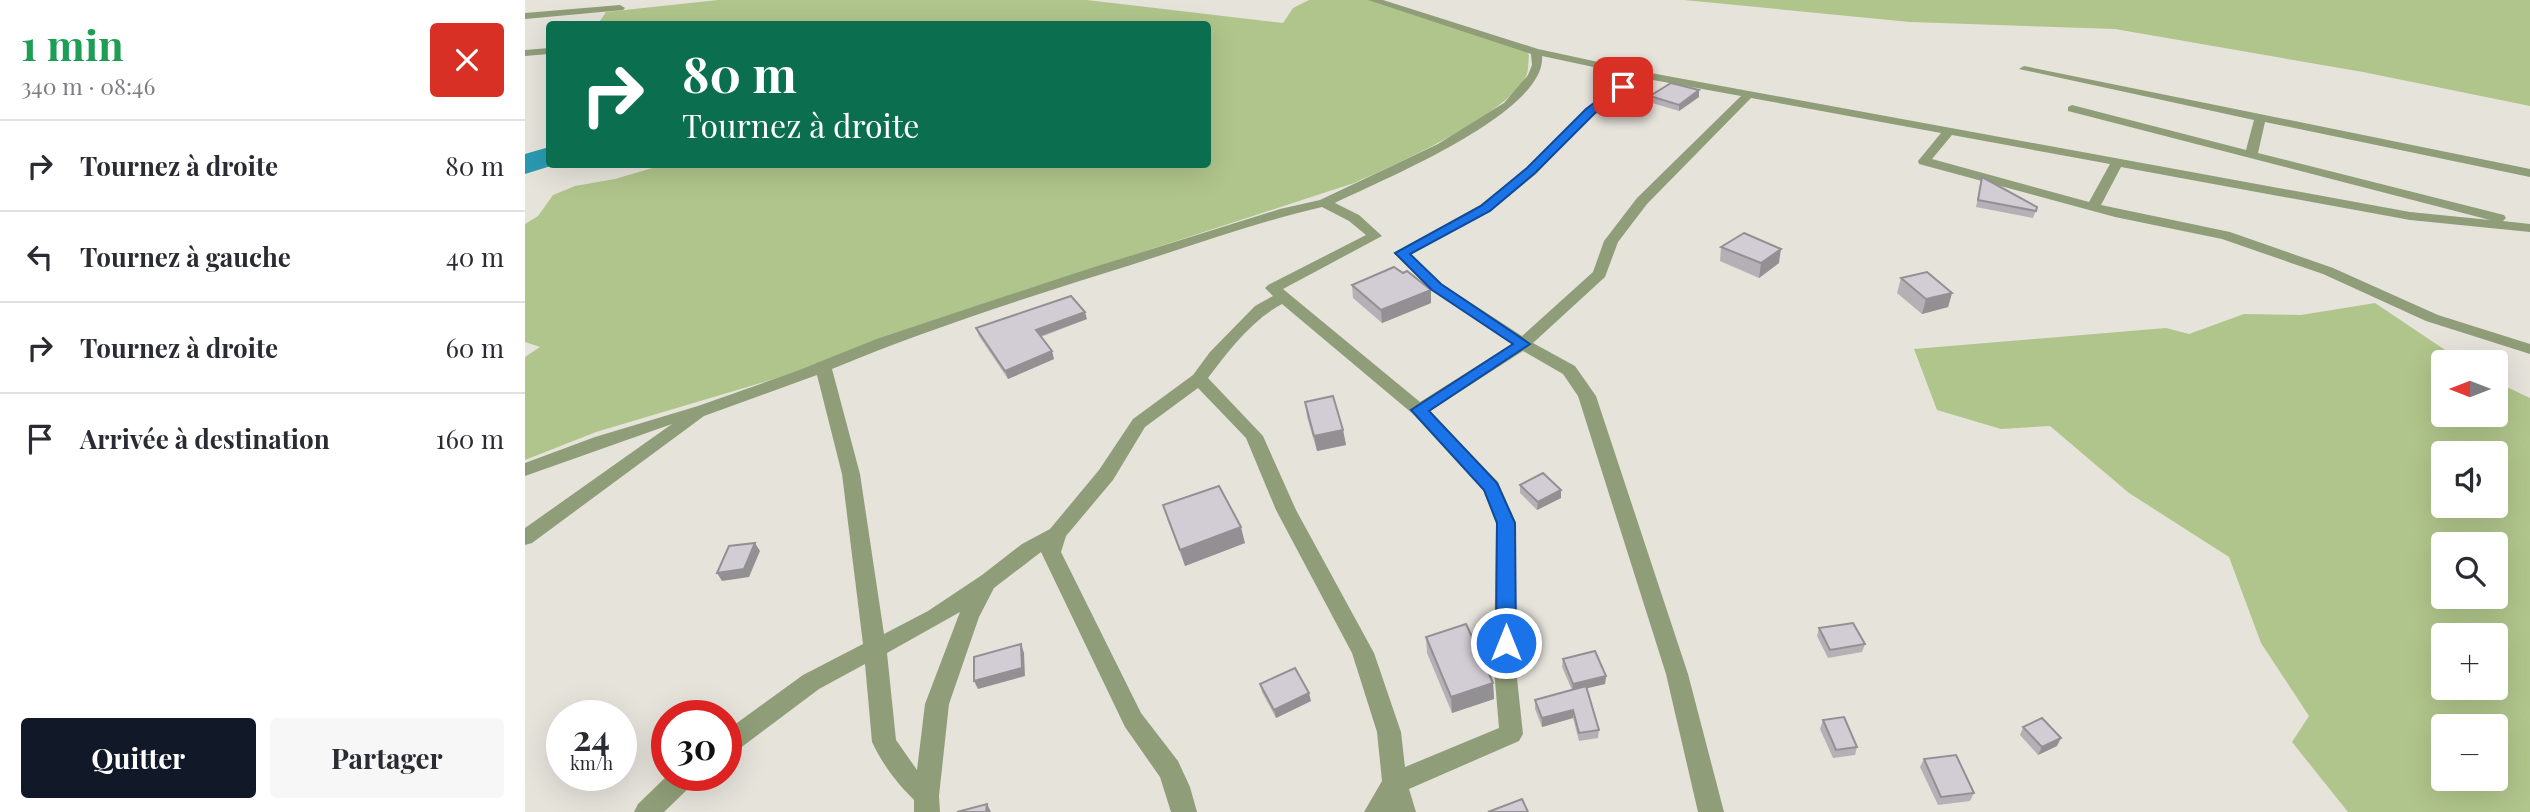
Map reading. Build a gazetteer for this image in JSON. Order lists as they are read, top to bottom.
{
  "north": "left",
  "page": {
    "heading": ["1 min", "340 m · 08:46"],
    "turn": ["80 m", "Tournez à droite"],
    "list": [
      {
        "name": "Tournez à droite",
        "value": "80 m"
      },
      {
        "name": "Tournez à gauche",
        "value": "40 m"
      },
      {
        "name": "Tournez à droite",
        "value": "60 m"
      },
      {
        "name": "Arrivée à destination",
        "value": "160 m"
      }
    ],
    "map_buttons": ["+", "−"],
    "speed": "24 km/h",
    "limit": "30",
    "buttons": ["Quitter", "Partager"]
  }
}
